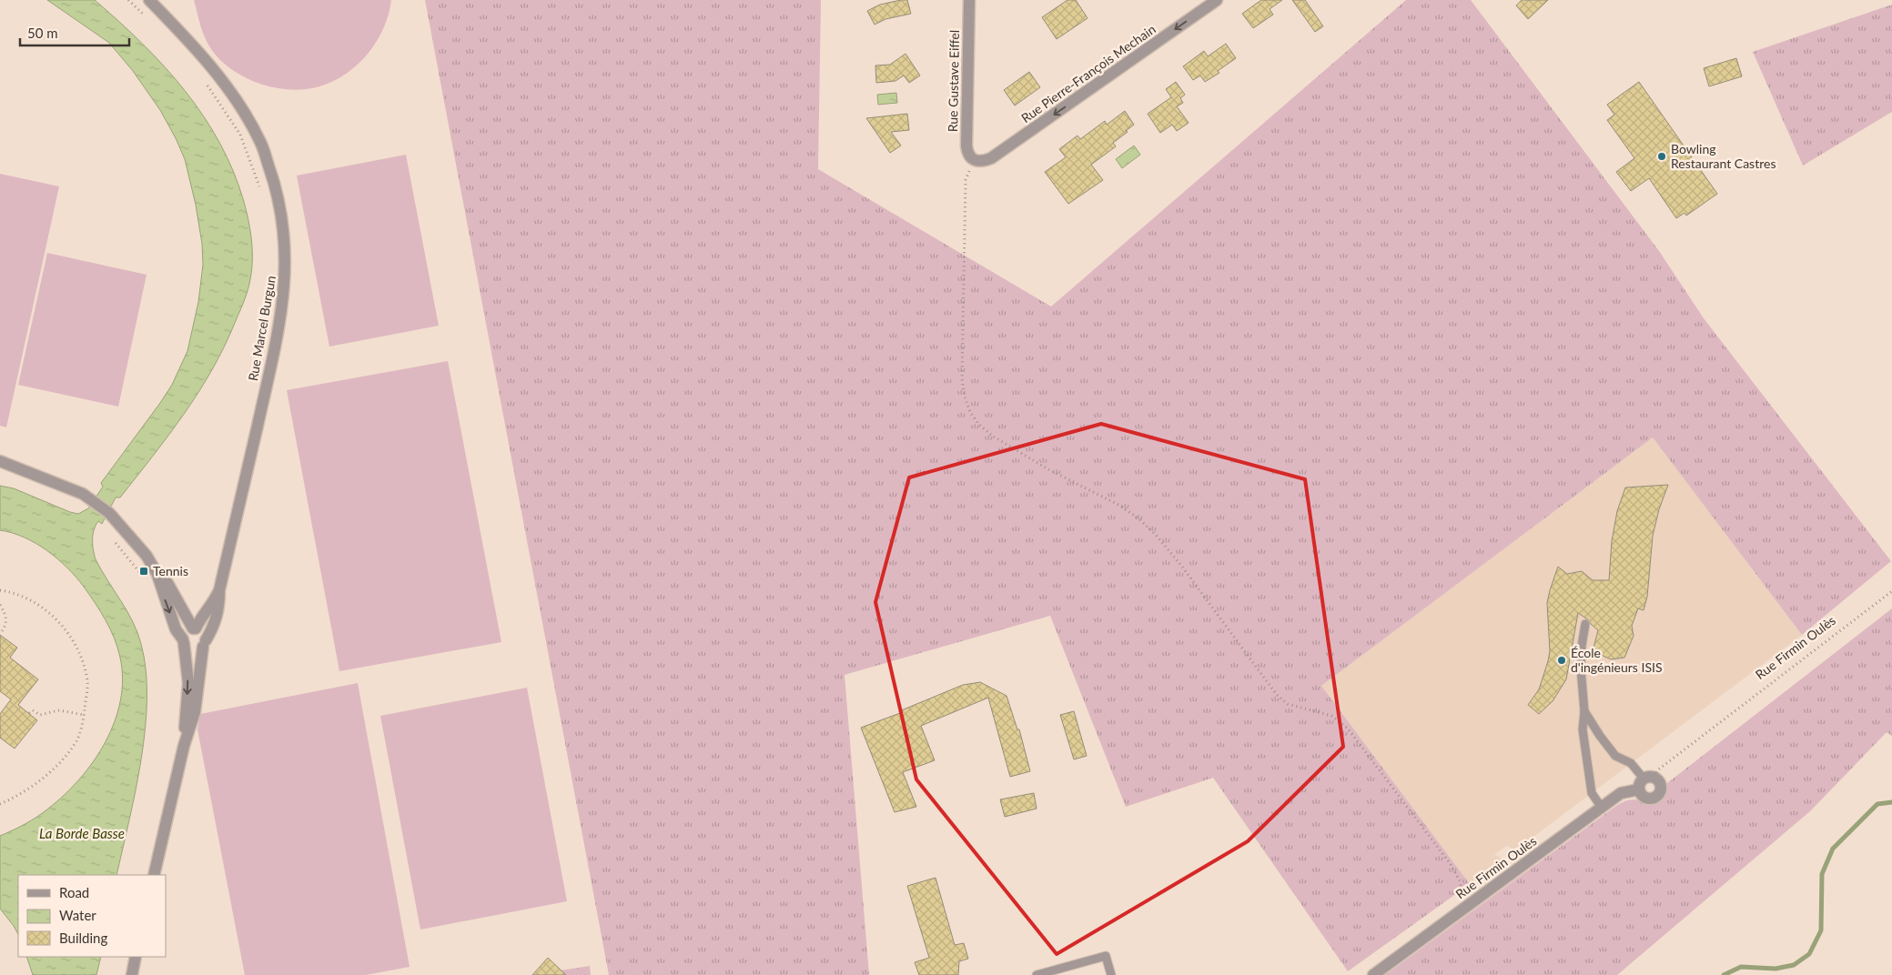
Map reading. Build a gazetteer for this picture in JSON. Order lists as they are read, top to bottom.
{
  "streets": {
    "street": [
      "Rue Pierre-François Mechain",
      "Rue Gustave Eiffel",
      "Rue Marcel Burgun",
      "Rue Firmin Oulès"
    ]
  },
  "crossings": [
    ["Rue Pierre-François Mechain", "Rue Gustave Eiffel"]
  ],
  "one_way": ["Rue Pierre-François Mechain"],
  "water": ["La Borde Basse"],
  "places": {
    "other": ["Bowling Restaurant Castres", "École d'ingénieurs ISIS"],
    "transit": ["Tennis"]
  },
  "legend": ["Road", "Water", "Building"],
  "scale_bar": "50 m"
}
